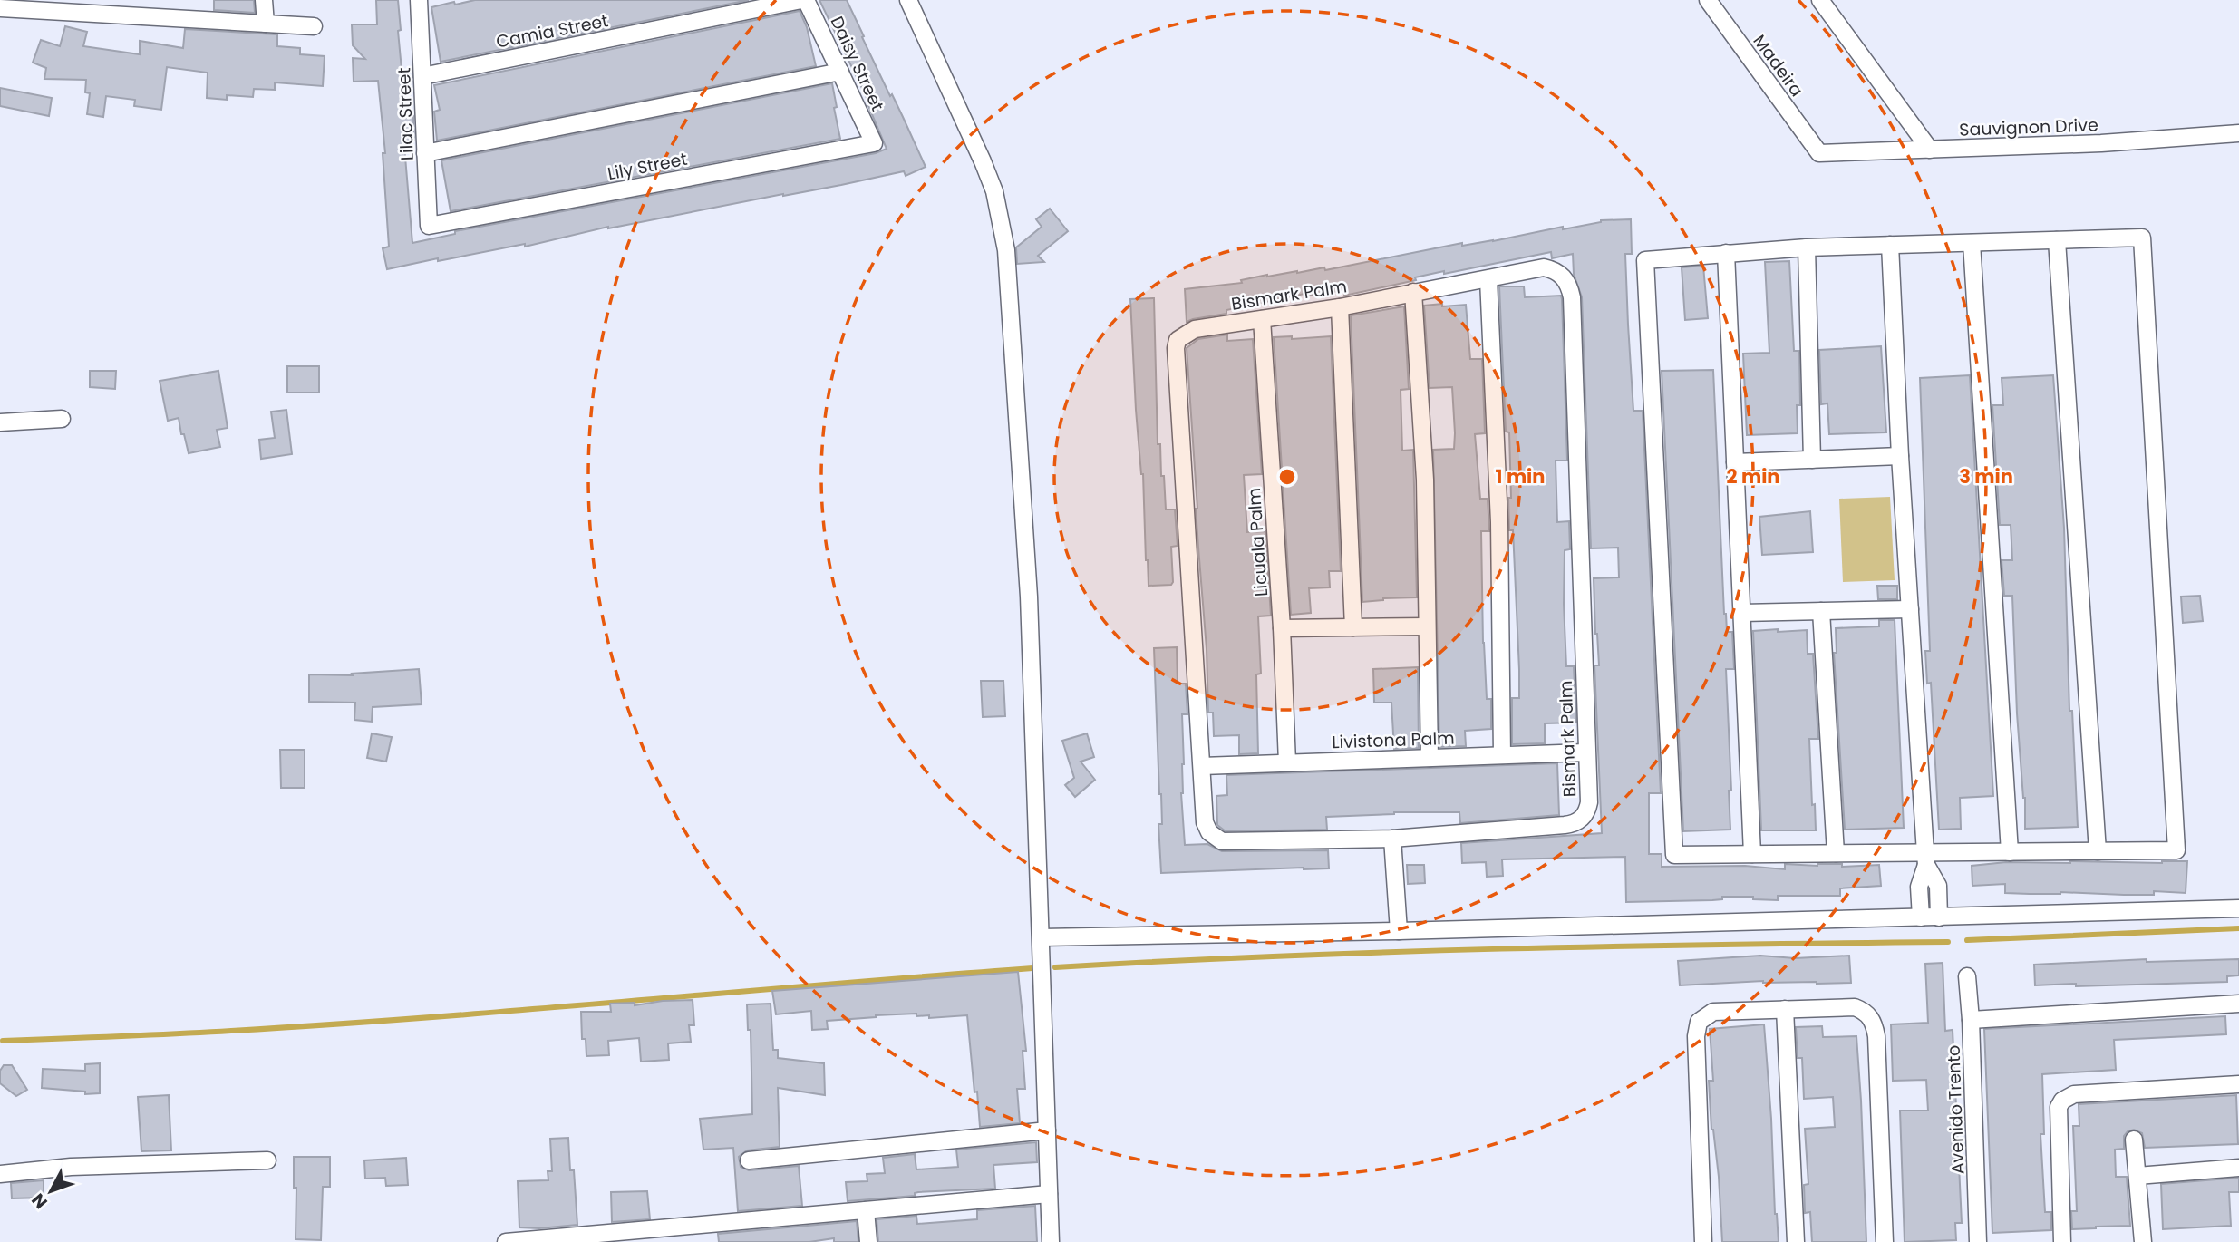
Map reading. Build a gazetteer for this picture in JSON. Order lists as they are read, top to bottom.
{
  "streets": {
    "street": [
      "Camia Street",
      "Daisy Street",
      "Madeira",
      "Lilac Street",
      "Sauvignon Drive",
      "Lily Street",
      "Bismark Palm",
      "Licuala Palm",
      "Livistona Palm",
      "Avenido Trento"
    ]
  },
  "crossings": [
    ["Camia Street", "Lilac Street"],
    ["Daisy Street", "Lily Street"],
    ["Madeira", "Sauvignon Drive"],
    ["Lilac Street", "Lily Street"],
    ["Bismark Palm", "Licuala Palm"],
    ["Bismark Palm", "Livistona Palm"],
    ["Licuala Palm", "Livistona Palm"]
  ],
  "north": "bottom left",
  "rings": ["1 min", "2 min", "3 min"]
}
